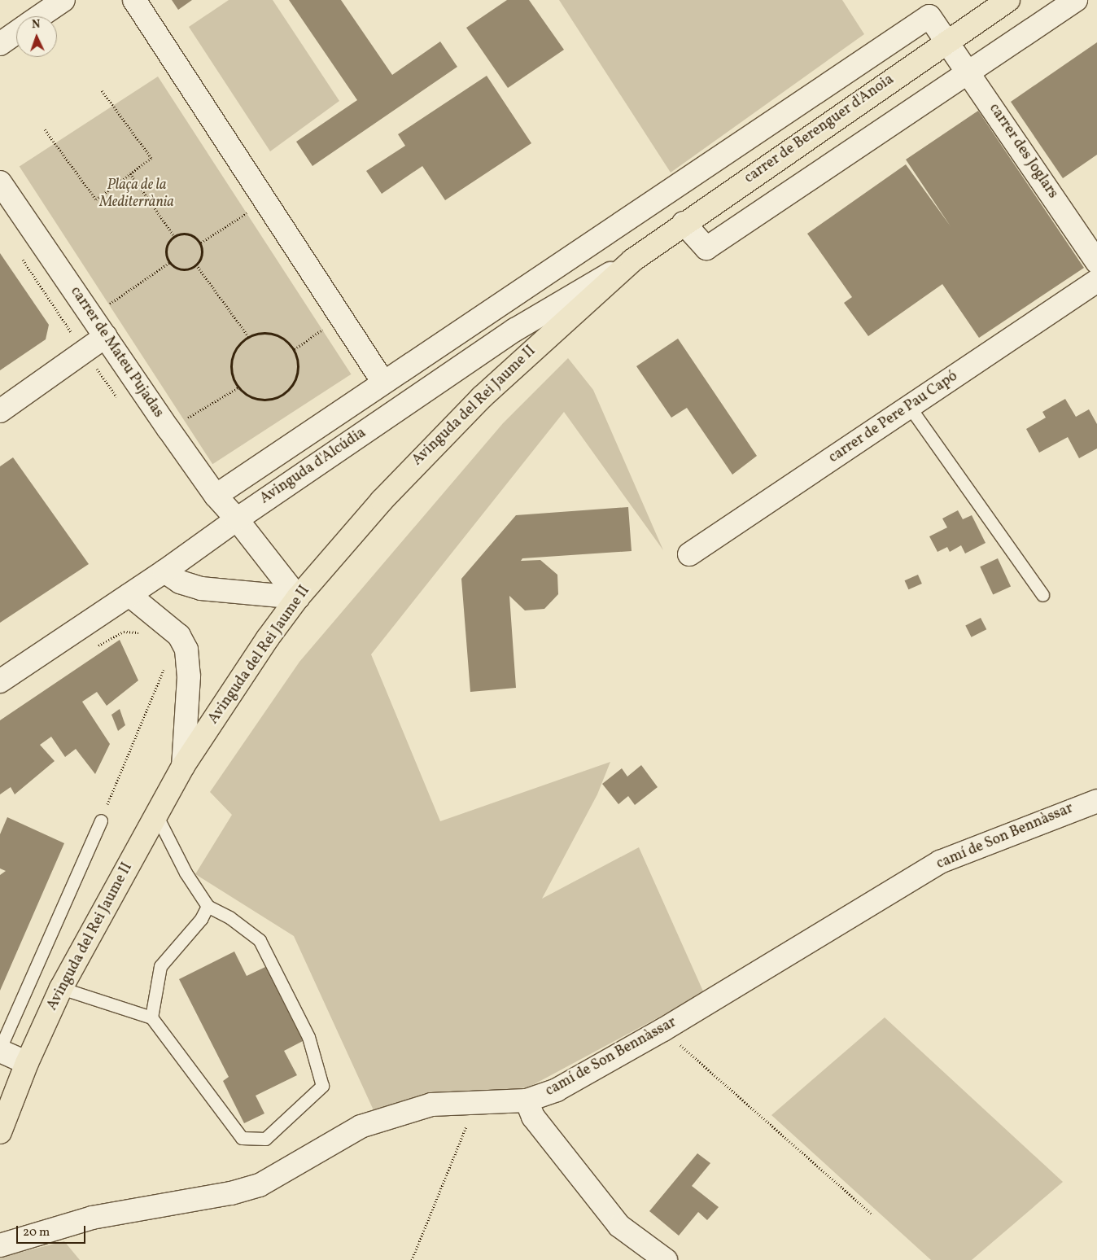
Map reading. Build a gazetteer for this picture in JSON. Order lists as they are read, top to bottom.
{
  "streets": {
    "main road": ["carrer de Berenguer d'Anoia", "Avinguda del Rei Jaume II"],
    "street": [
      "carrer des Joglars",
      "carrer de Mateu Pujadas",
      "carrer de Pere Pau Capó",
      "Avinguda d'Alcúdia",
      "camí de Son Bennàssar"
    ]
  },
  "crossings": [
    ["carrer de Berenguer d'Anoia", "carrer des Joglars"],
    ["carrer de Berenguer d'Anoia", "Avinguda del Rei Jaume II"],
    ["carrer de Berenguer d'Anoia", "Avinguda d'Alcúdia"],
    ["carrer de Mateu Pujadas", "Avinguda del Rei Jaume II"],
    ["carrer de Mateu Pujadas", "Avinguda d'Alcúdia"],
    ["Avinguda del Rei Jaume II", "Avinguda d'Alcúdia"]
  ],
  "parks": ["Plaça de la Mediterrània"],
  "scale_bar": "20 m",
  "north": "top"
}
